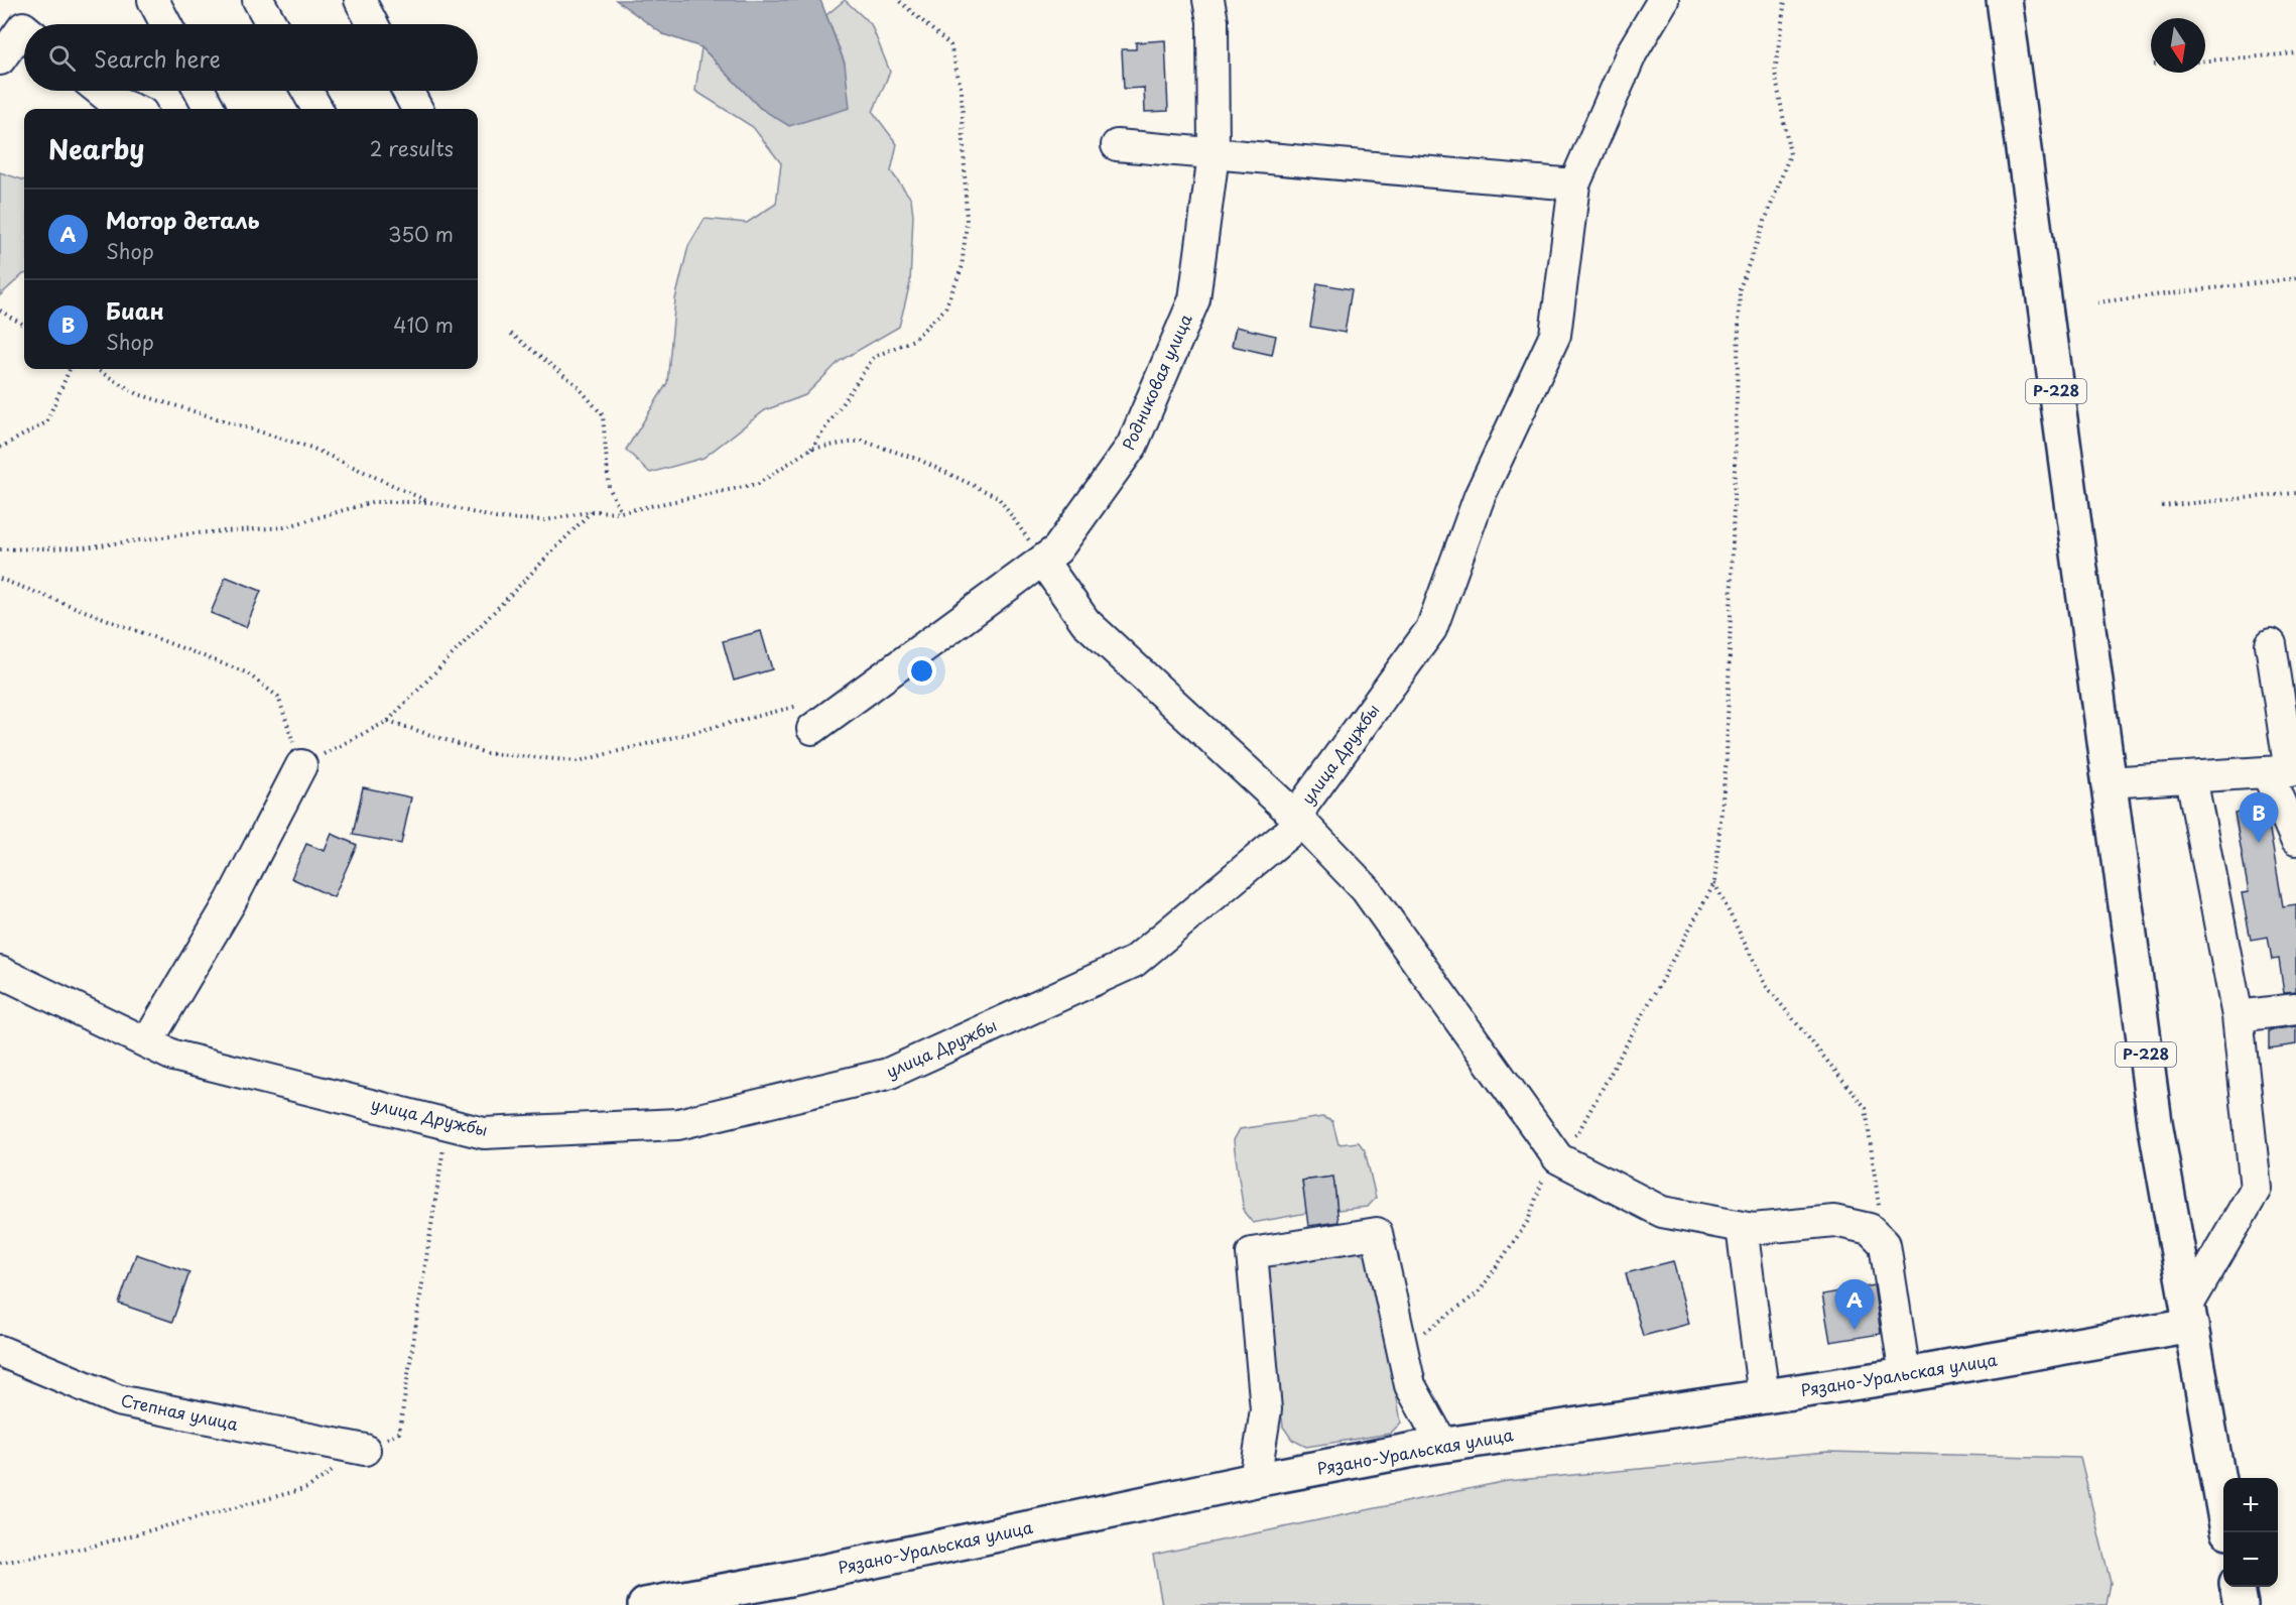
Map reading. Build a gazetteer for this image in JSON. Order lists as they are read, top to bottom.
{
  "streets": {
    "main road": ["Р-228", "Рязано-Уральская улица"],
    "street": ["Родниковая улица", "улица Дружбы", "Степная улица"]
  },
  "crossings": [
    ["Р-228", "Рязано-Уральская улица"]
  ],
  "north": "bottom",
  "page": {
    "search": "Search here",
    "heading": ["Nearby", "2 results"],
    "list": [
      {
        "mark": "A",
        "name": "Мотор деталь",
        "note": "Shop",
        "value": "350 m"
      },
      {
        "mark": "B",
        "name": "Биан",
        "note": "Shop",
        "value": "410 m"
      }
    ],
    "pins": ["B", "A"],
    "map_buttons": ["+", "−"]
  }
}
